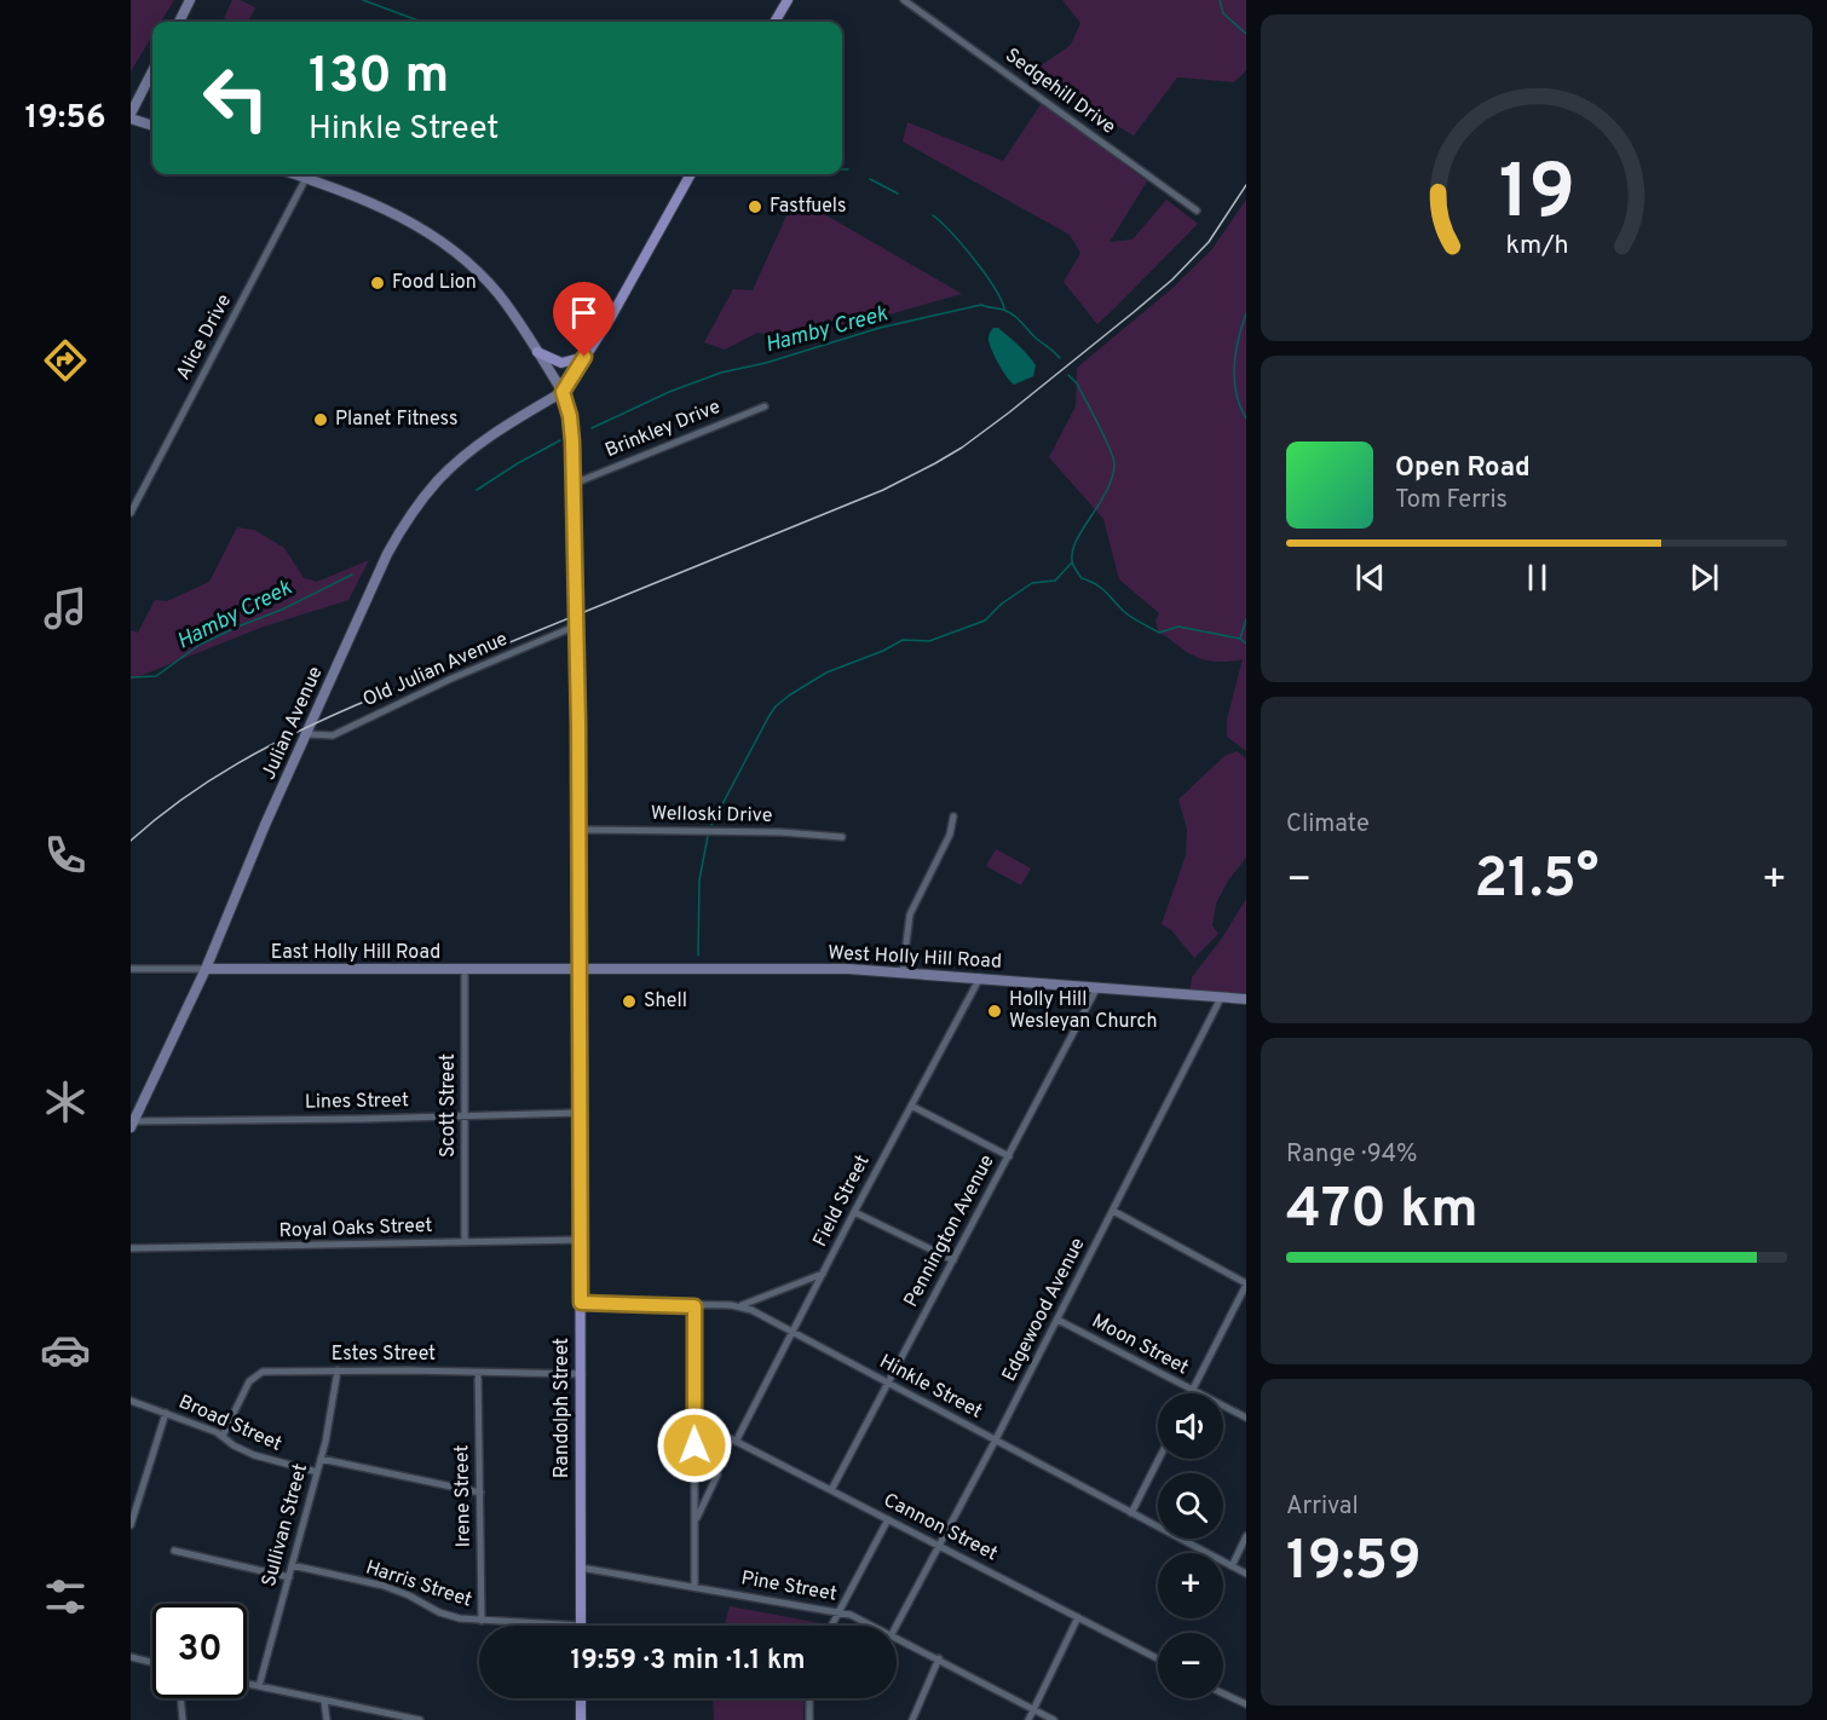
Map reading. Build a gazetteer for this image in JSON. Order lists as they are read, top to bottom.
{
  "streets": {
    "main road": ["Randolph Street"],
    "street": [
      "Sedgehill Drive",
      "Alice Drive",
      "Brinkley Drive",
      "Old Julian Avenue",
      "Julian Avenue",
      "Welloski Drive",
      "East Holly Hill Road",
      "West Holly Hill Road",
      "Lines Street",
      "Scott Street",
      "Field Street",
      "Royal Oaks Street",
      "Pennington Avenue",
      "Edgewood Avenue",
      "Moon Street",
      "Estes Street",
      "Hinkle Street",
      "Broad Street",
      "Irene Street",
      "Sullivan Street",
      "Cannon Street",
      "Harris Street",
      "Pine Street"
    ]
  },
  "crossings": [
    ["Brinkley Drive", "Randolph Street"],
    ["Old Julian Avenue", "Julian Avenue"],
    ["Old Julian Avenue", "Randolph Street"],
    ["Julian Avenue", "East Holly Hill Road"],
    ["Julian Avenue", "Lines Street"],
    ["Julian Avenue", "Randolph Street"],
    ["Welloski Drive", "Randolph Street"],
    ["East Holly Hill Road", "West Holly Hill Road"],
    ["East Holly Hill Road", "Scott Street"],
    ["East Holly Hill Road", "Randolph Street"],
    ["West Holly Hill Road", "Field Street"],
    ["West Holly Hill Road", "Pennington Avenue"],
    ["West Holly Hill Road", "Edgewood Avenue"],
    ["West Holly Hill Road", "Randolph Street"],
    ["Lines Street", "Scott Street"],
    ["Lines Street", "Randolph Street"],
    ["Scott Street", "Royal Oaks Street"],
    ["Field Street", "Hinkle Street"],
    ["Field Street", "Cannon Street"],
    ["Royal Oaks Street", "Randolph Street"],
    ["Pennington Avenue", "Hinkle Street"],
    ["Pennington Avenue", "Cannon Street"],
    ["Edgewood Avenue", "Moon Street"],
    ["Edgewood Avenue", "Hinkle Street"],
    ["Edgewood Avenue", "Cannon Street"],
    ["Estes Street", "Randolph Street"],
    ["Estes Street", "Broad Street"],
    ["Estes Street", "Irene Street"],
    ["Estes Street", "Sullivan Street"],
    ["Hinkle Street", "Randolph Street"],
    ["Randolph Street", "Harris Street"],
    ["Randolph Street", "Pine Street"],
    ["Broad Street", "Sullivan Street"],
    ["Irene Street", "Harris Street"],
    ["Sullivan Street", "Harris Street"]
  ],
  "water": ["Hamby Creek"],
  "places": [
    "Fastfuels",
    "Food Lion",
    "Planet Fitness",
    "Shell",
    "Holly Hill Wesleyan Church"
  ],
  "page": {
    "tabs": "19:56",
    "turn": ["130 m", "Hinkle Street"],
    "song": ["Open Road", "Tom Ferris"],
    "tile": [
      "Climate",
      ["Range · 94%", "470 km"],
      ["Arrival", "19:59"]
    ],
    "heat": ["−", "21.5°", "+"],
    "map_buttons": ["+", "−"],
    "limit": "30",
    "trip": "19:59 · 3 min · 1.1 km",
    "gauge": ["19", "km/h"]
  }
}
